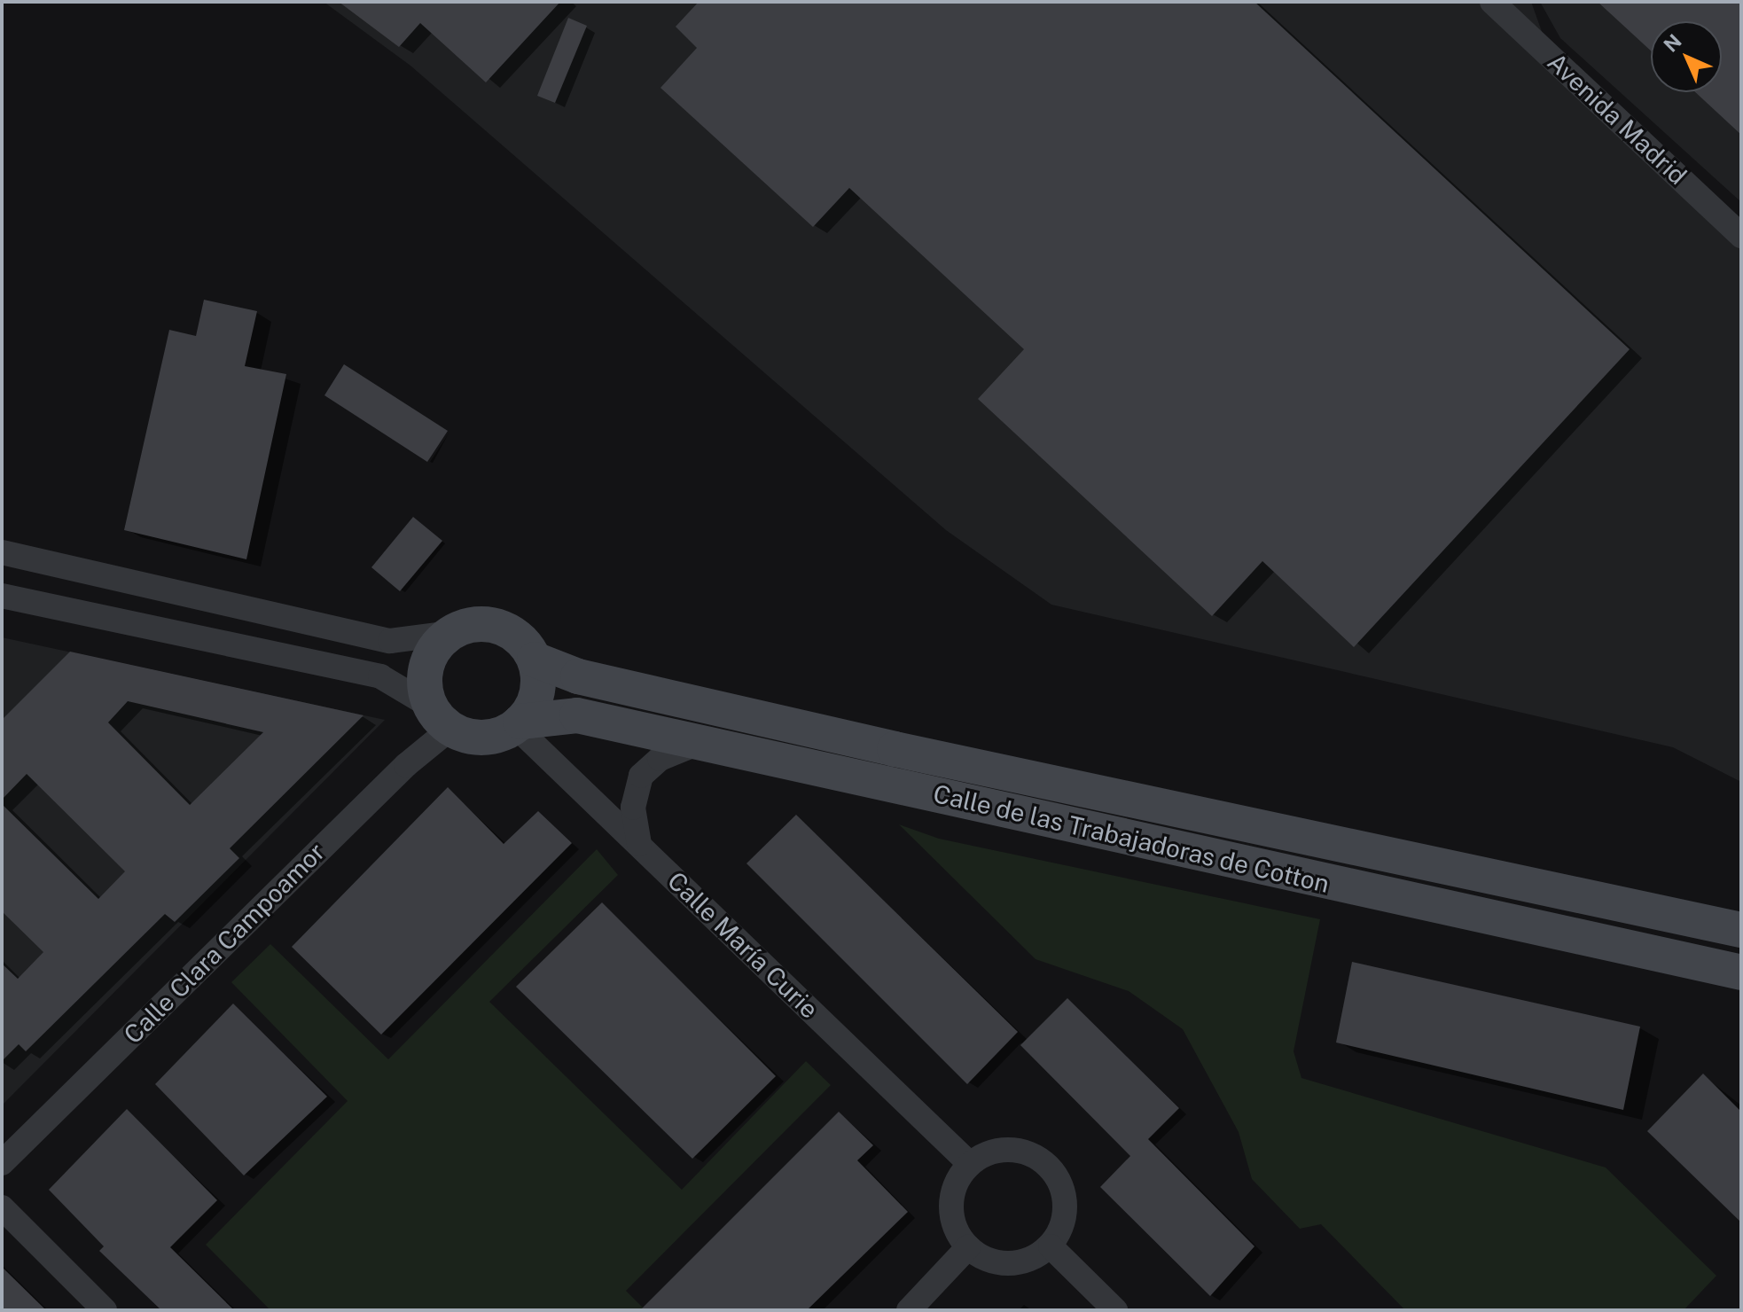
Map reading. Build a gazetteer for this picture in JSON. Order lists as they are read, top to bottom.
{
  "streets": {
    "street": [
      "Avenida Madrid",
      "Calle de las Trabajadoras de Cotton",
      "Calle Clara Campoamor",
      "Calle María Curie"
    ]
  },
  "crossings": [
    ["Calle de las Trabajadoras de Cotton", "Calle Clara Campoamor"],
    ["Calle de las Trabajadoras de Cotton", "Calle María Curie"],
    ["Calle Clara Campoamor", "Calle María Curie"]
  ],
  "north": "top left"
}
